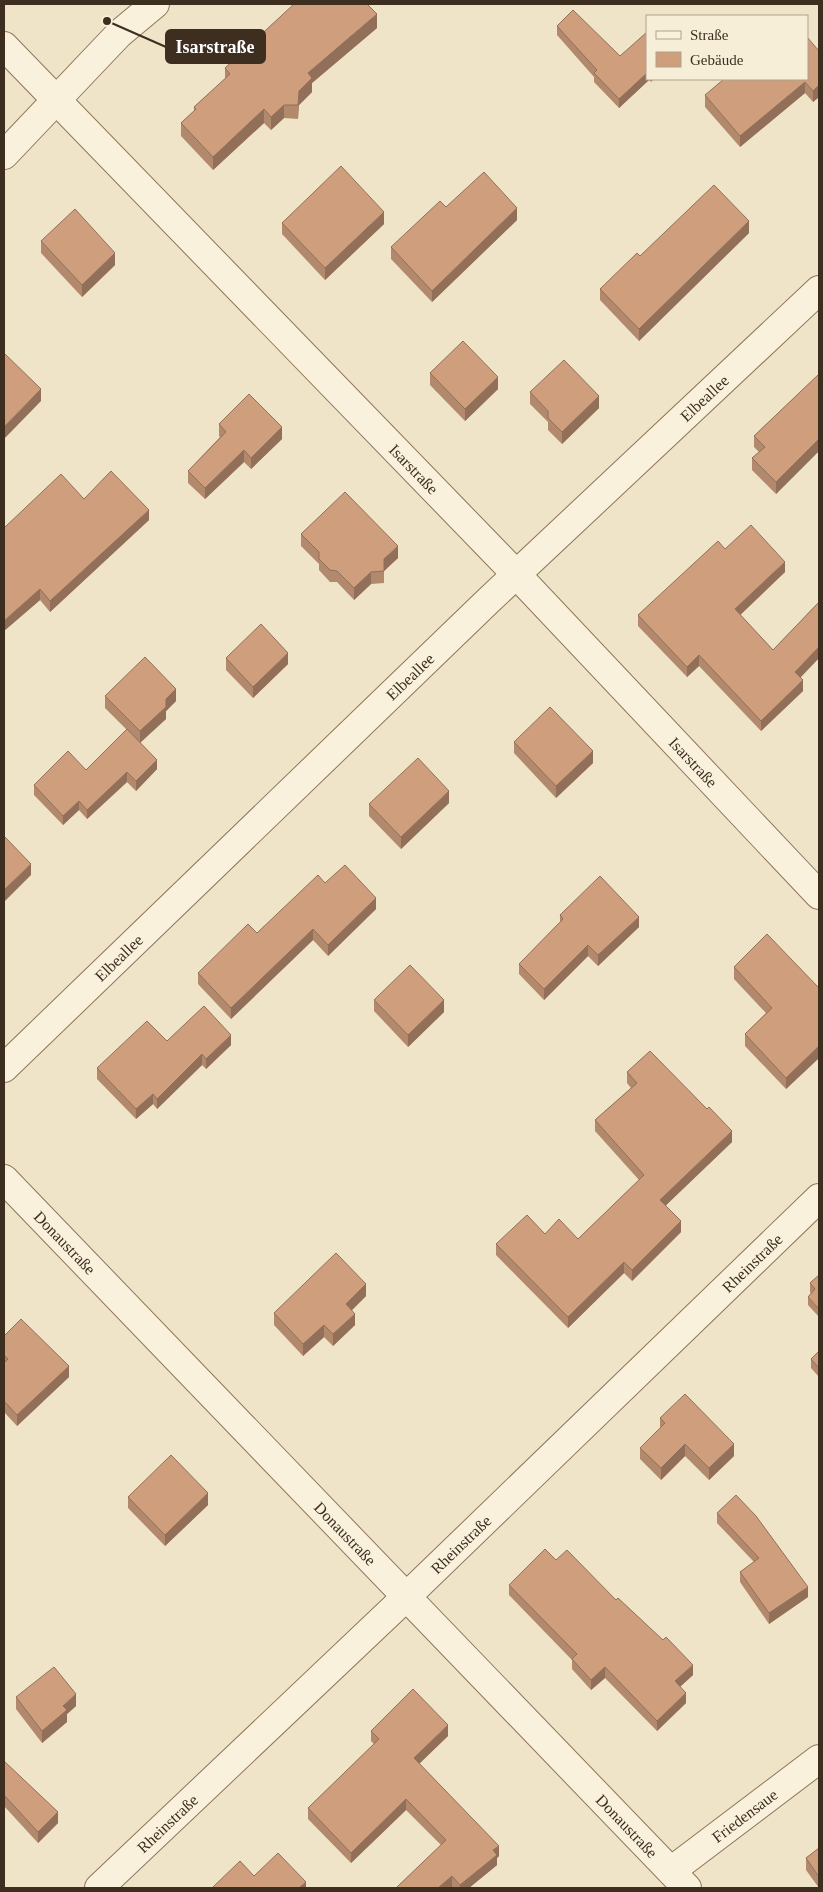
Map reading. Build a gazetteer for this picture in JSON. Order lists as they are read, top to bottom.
{
  "streets": {
    "street": [
      "Elbeallee",
      "Isarstraße",
      "Donaustraße",
      "Rheinstraße",
      "Friedensaue"
    ]
  },
  "crossings": [
    ["Elbeallee", "Isarstraße"],
    ["Donaustraße", "Rheinstraße"],
    ["Donaustraße", "Friedensaue"]
  ],
  "places": ["Isarstraße"],
  "legend": ["Straße", "Gebäude"]
}
